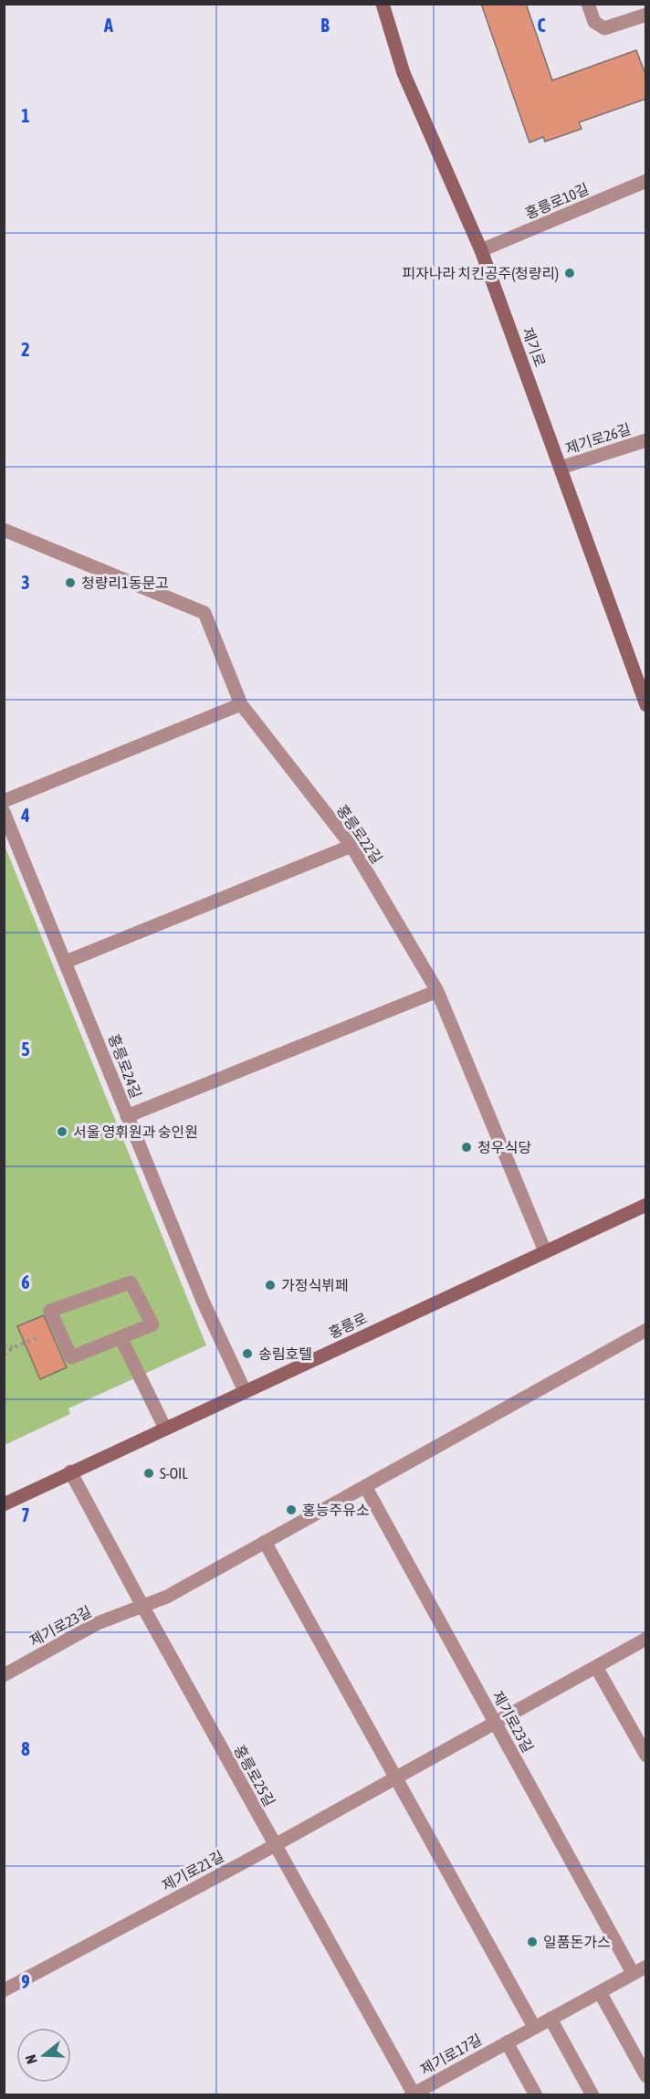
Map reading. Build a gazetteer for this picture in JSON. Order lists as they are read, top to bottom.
{
  "streets": {
    "main road": ["제기로", "홍릉로"],
    "street": [
      "홍릉로10길",
      "제기로26길",
      "홍릉로22길",
      "홍릉로24길",
      "제기로23길",
      "홍릉로25길",
      "제기로21길",
      "제기로17길"
    ]
  },
  "crossings": [
    ["홍릉로10길", "제기로"],
    ["제기로", "제기로26길"],
    ["홍릉로22길", "홍릉로"],
    ["홍릉로24길", "홍릉로"],
    ["홍릉로", "홍릉로25길"],
    ["제기로23길", "홍릉로25길"],
    ["제기로23길", "제기로21길"],
    ["제기로23길", "제기로17길"],
    ["홍릉로25길", "제기로21길"],
    ["홍릉로25길", "제기로17길"]
  ],
  "places": [
    "피자나라 치킨공주(청량리)",
    "청량리1동문고",
    "서울 영휘원과 숭인원",
    "청우식당",
    "가정식뷔페",
    "송림호텔",
    "S-OIL",
    "홍능주유소",
    "일품돈가스"
  ],
  "north": "left",
  "grid": {
    "columns": ["A", "B", "C"],
    "rows": [
      "1",
      "2",
      "3",
      "4",
      "5",
      "6",
      "7",
      "8",
      "9"
    ]
  }
}
